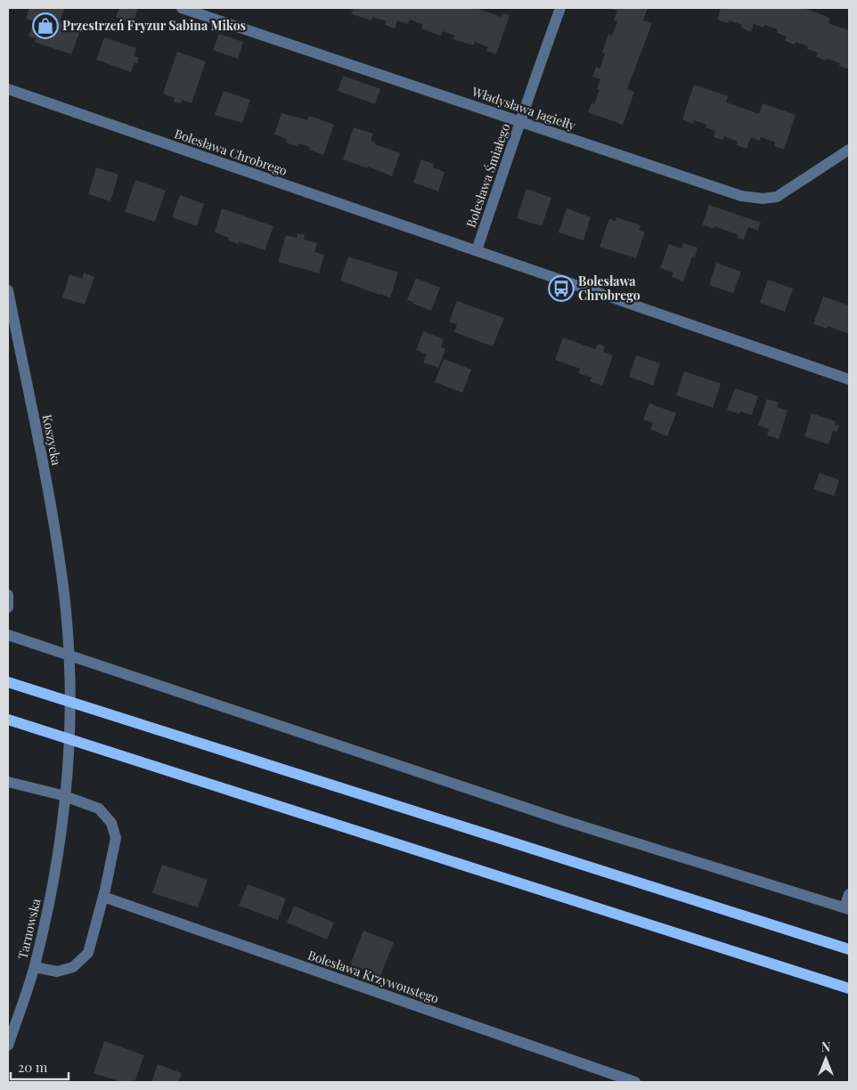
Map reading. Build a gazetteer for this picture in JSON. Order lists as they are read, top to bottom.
{
  "streets": {
    "street": [
      "Władysława Jagiełły",
      "Bolesława Chrobrego",
      "Bolesława Śmiałego",
      "Koszycka",
      "Tarnowska",
      "Bolesława Krzywoustego"
    ]
  },
  "crossings": [
    ["Władysława Jagiełły", "Bolesława Śmiałego"],
    ["Bolesława Chrobrego", "Bolesława Śmiałego"],
    ["Koszycka", "Tarnowska"]
  ],
  "places": {
    "shop": ["Przestrzeń Fryzur Sabina Mikos"],
    "bus stop": ["Bolesława Chrobrego"]
  },
  "scale_bar": "20 m",
  "north": "top"
}
